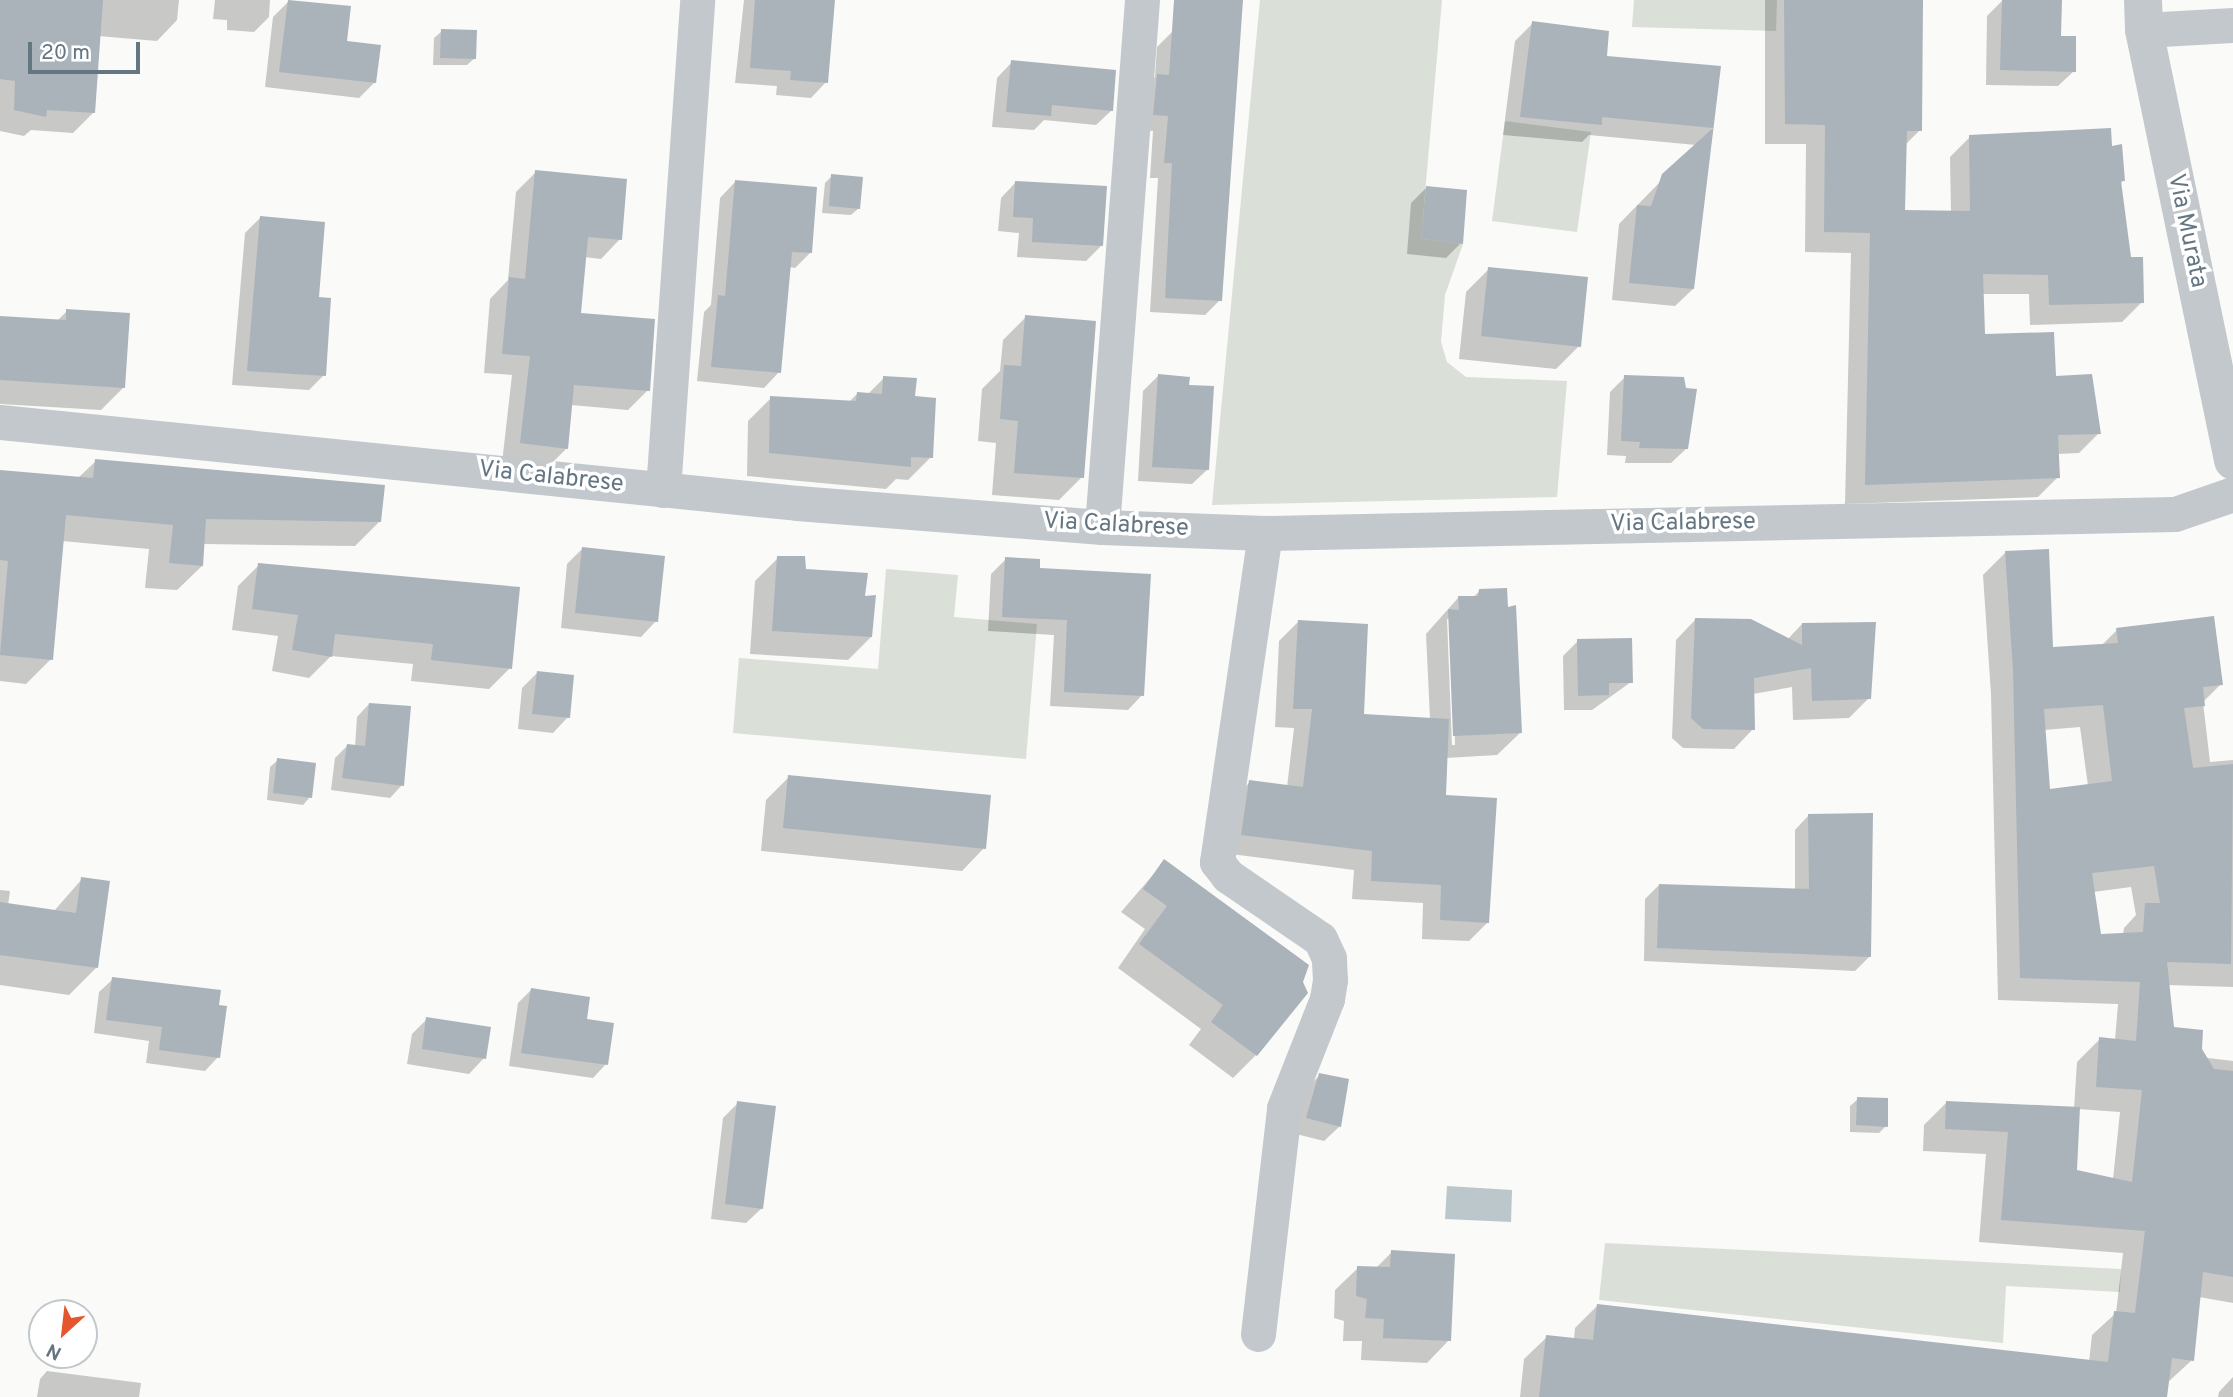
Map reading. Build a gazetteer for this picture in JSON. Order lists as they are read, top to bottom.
{
  "streets": {
    "street": ["Via Murata", "Via Calabrese"]
  },
  "scale_bar": "20 m",
  "north": "bottom left"
}
